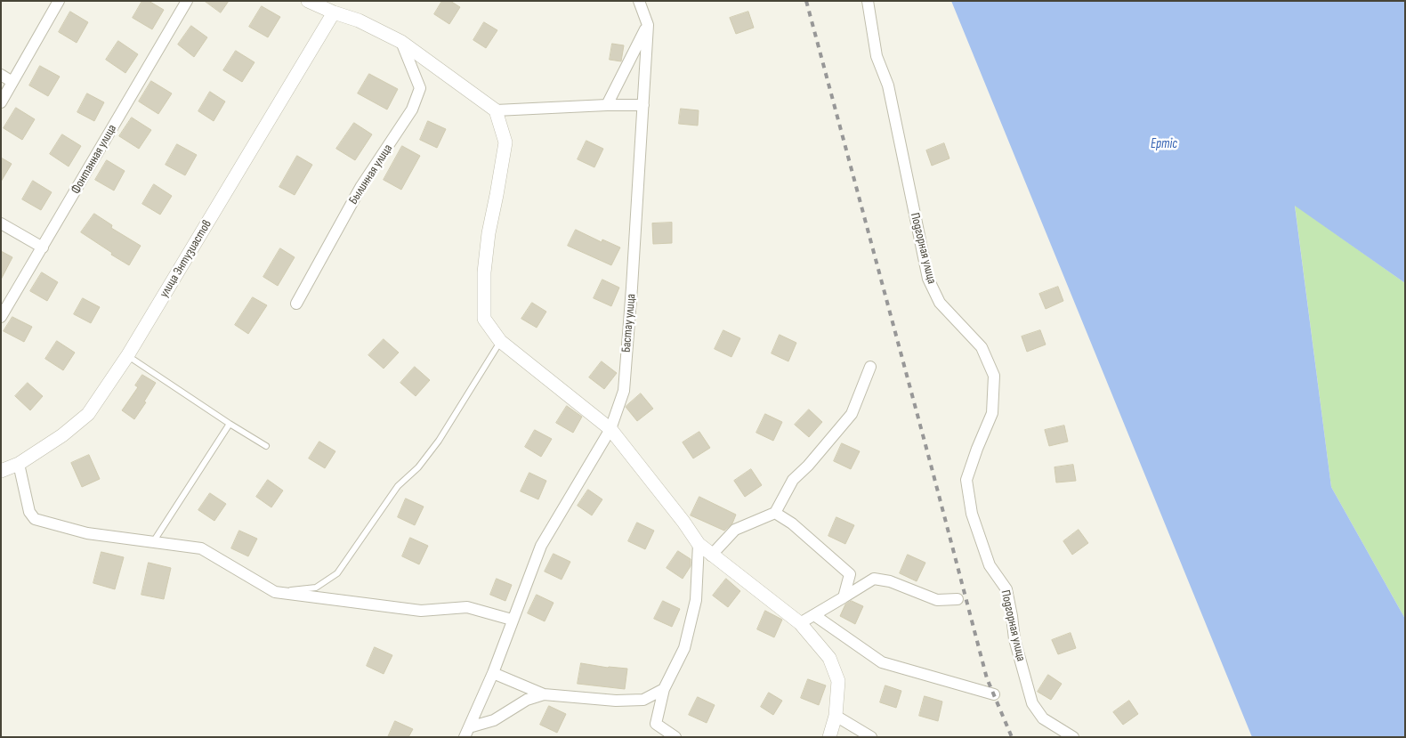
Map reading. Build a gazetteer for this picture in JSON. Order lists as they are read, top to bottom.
{
  "streets": {
    "street": [
      "Фонтанная улица",
      "Былинная улица",
      "Подгорная улица",
      "улица Энтузиастов",
      "Бастау улица"
    ]
  },
  "water": ["Ертіс"]
}
